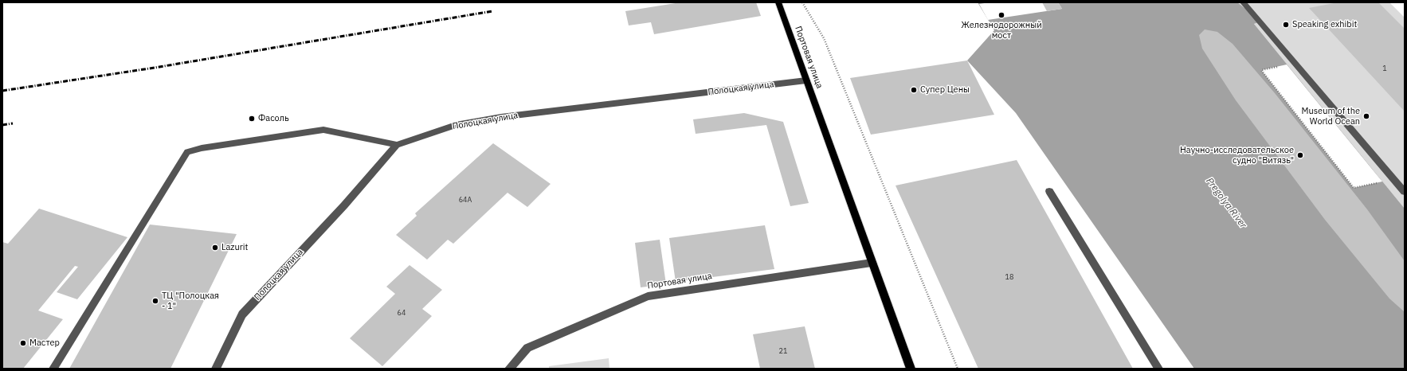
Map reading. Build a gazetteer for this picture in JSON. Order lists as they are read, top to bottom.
{
  "streets": {
    "main road": ["Портовая улица"],
    "street": ["Полоцкая улица"]
  },
  "crossings": [
    ["Портовая улица", "Полоцкая улица"]
  ],
  "water": ["Pregolya River"],
  "places": [
    "Железнодорожный мост",
    "Speaking exhibit",
    "Супер Цены",
    "Museum of the World Ocean",
    "Фасоль",
    "Научно-исследовательское судно \"Витязь\"",
    "Lazurit",
    "ТЦ \"Полоцкая - 1\"",
    "Мастер"
  ],
  "house_numbers": [
    "1",
    "64А",
    "18",
    "64",
    "21"
  ]
}
